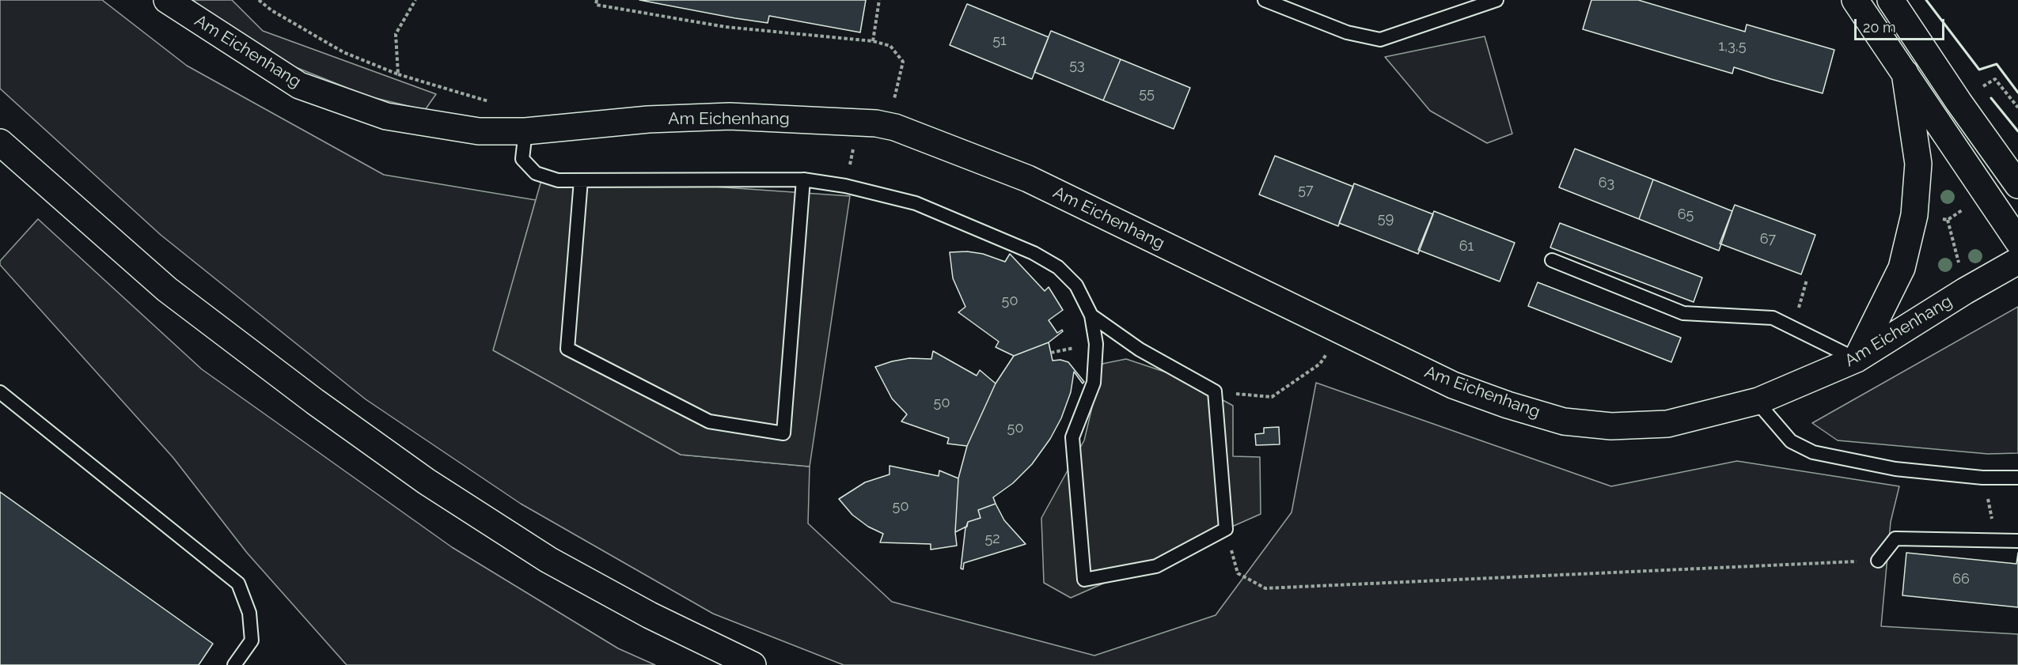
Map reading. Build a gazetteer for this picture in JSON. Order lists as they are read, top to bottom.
{
  "streets": {
    "street": ["Am Eichenhang"]
  },
  "house_numbers": [
    "51",
    "1,3,5",
    "53",
    "55",
    "63",
    "57",
    "65",
    "59",
    "67",
    "61",
    "50",
    "50",
    "50",
    "50",
    "52",
    "66"
  ],
  "scale_bar": "20 m"
}
